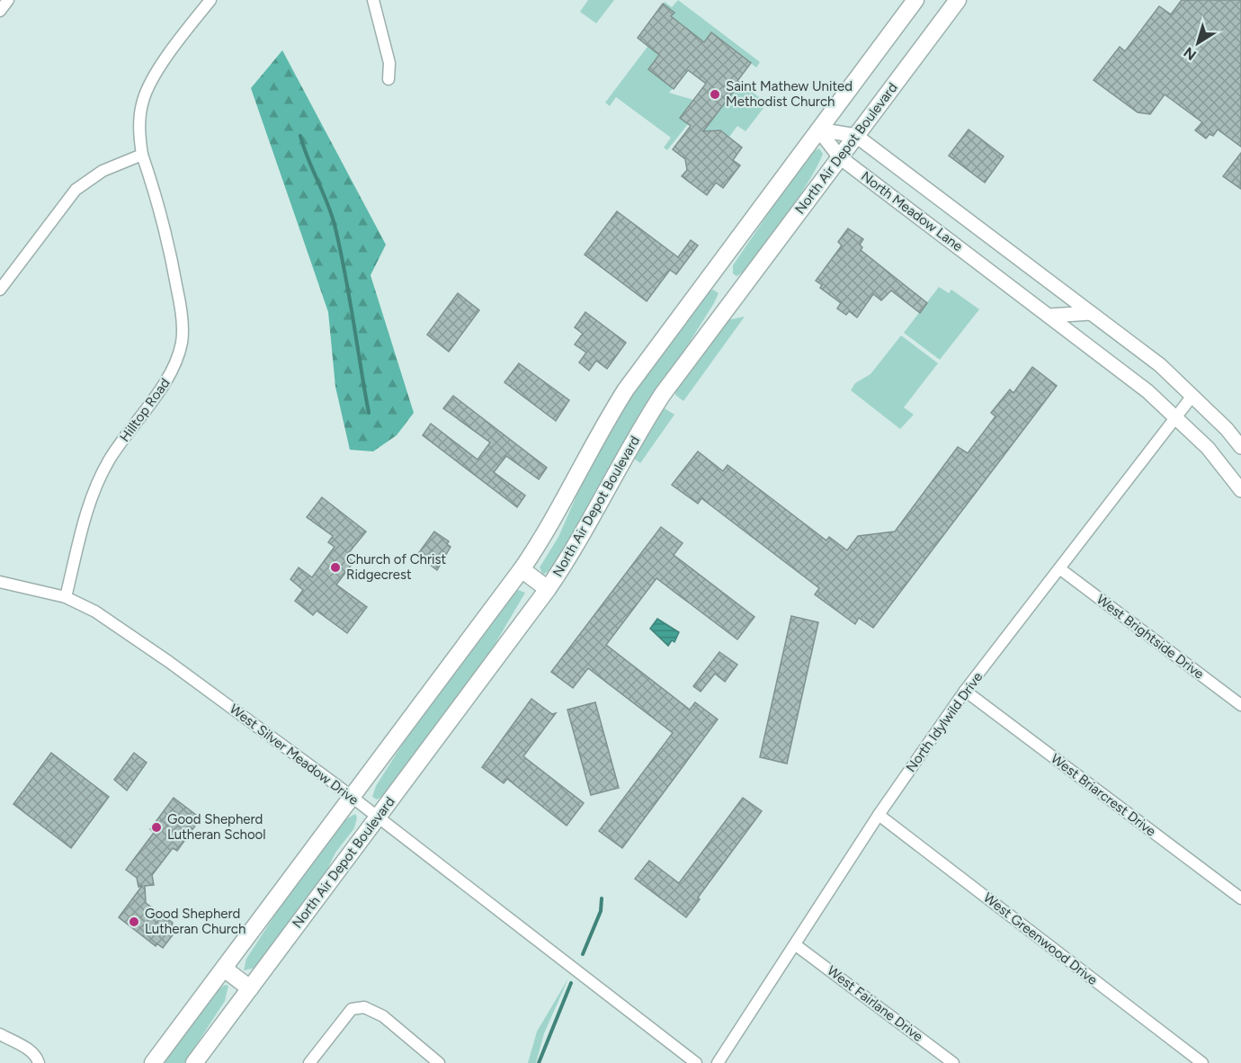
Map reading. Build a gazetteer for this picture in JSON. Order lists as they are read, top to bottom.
{
  "streets": {
    "main road": ["North Air Depot Boulevard"],
    "street": [
      "North Meadow Lane",
      "Hilltop Road",
      "West Brightside Drive",
      "North Idylwild Drive",
      "West Silver Meadow Drive",
      "West Briarcrest Drive",
      "West Greenwood Drive",
      "West Fairlane Drive"
    ]
  },
  "crossings": [
    ["North Air Depot Boulevard", "North Meadow Lane"],
    ["North Air Depot Boulevard", "West Silver Meadow Drive"],
    ["North Meadow Lane", "North Idylwild Drive"],
    ["Hilltop Road", "West Silver Meadow Drive"],
    ["West Brightside Drive", "North Idylwild Drive"],
    ["North Idylwild Drive", "West Briarcrest Drive"],
    ["North Idylwild Drive", "West Greenwood Drive"],
    ["North Idylwild Drive", "West Fairlane Drive"]
  ],
  "places": [
    "Saint Mathew United Methodist Church",
    "Church of Christ Ridgecrest",
    "Good Shepherd Lutheran School",
    "Good Shepherd Lutheran Church"
  ],
  "north": "bottom left"
}
